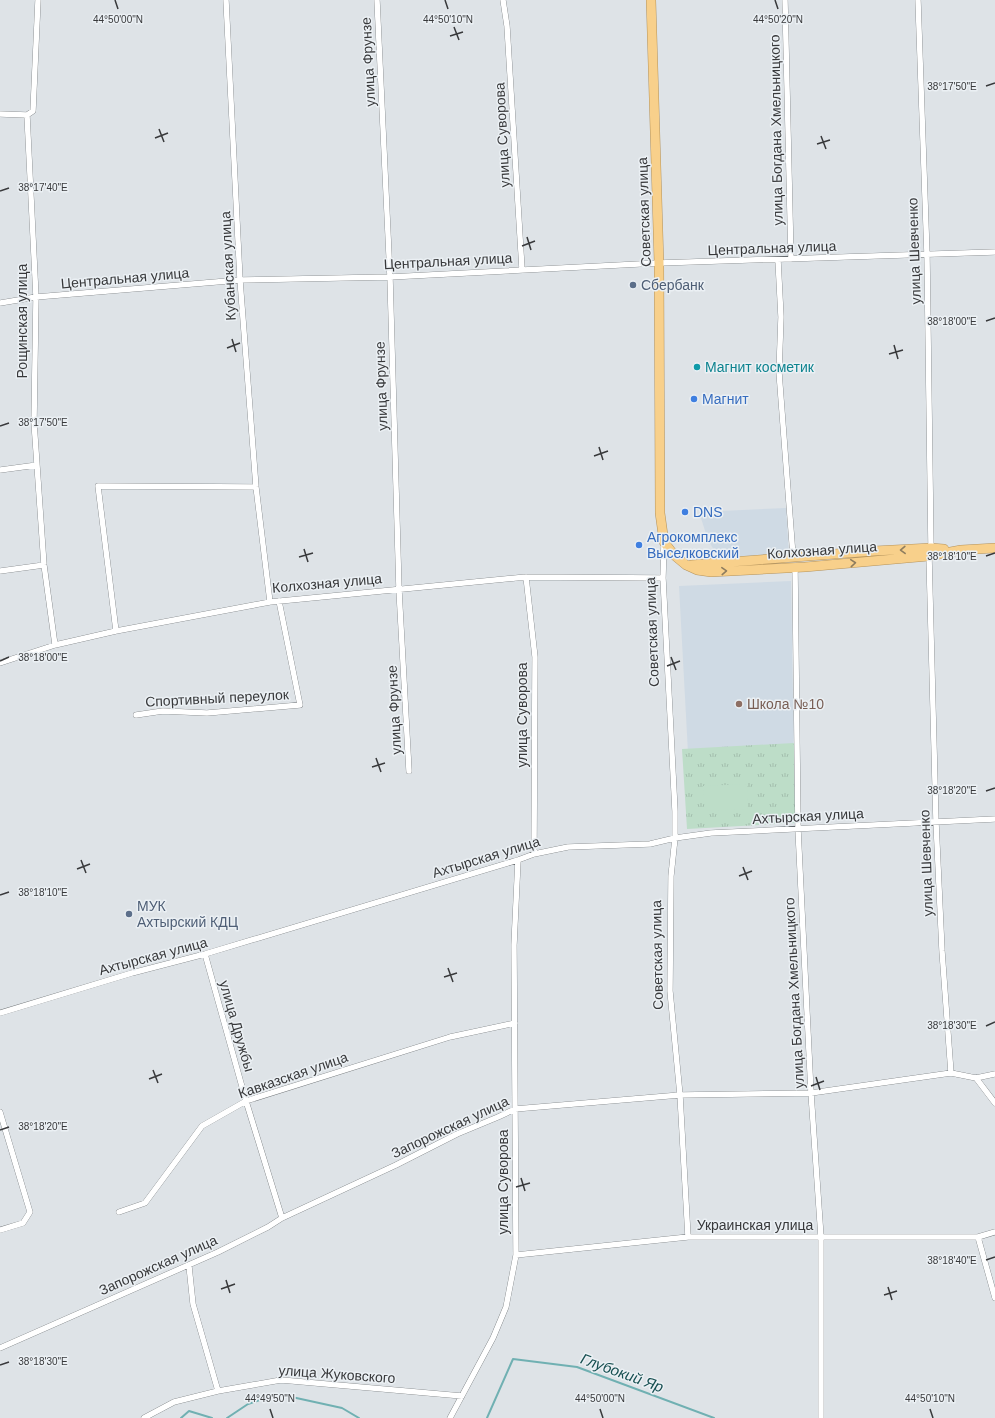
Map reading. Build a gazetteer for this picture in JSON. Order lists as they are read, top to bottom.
{
  "streets": {
    "highway": ["Советская улица", "Колхозная улица"],
    "street": [
      "улица Фрунзе",
      "улица Богдана Хмельницкого",
      "улица Суворова",
      "Центральная улица",
      "улица Шевченко",
      "Кубанская улица",
      "Рощинская улица",
      "Спортивный переулок",
      "Ахтырская улица",
      "улица Дружбы",
      "Кавказская улица",
      "Запорожская улица",
      "Украинская улица",
      "улица Жуковского"
    ]
  },
  "crossings": [
    ["улица Фрунзе", "Центральная улица"],
    ["улица Фрунзе", "Колхозная улица"],
    ["улица Богдана Хмельницкого", "Центральная улица"],
    ["улица Богдана Хмельницкого", "Колхозная улица"],
    ["улица Богдана Хмельницкого", "Ахтырская улица"],
    ["улица Богдана Хмельницкого", "Запорожская улица"],
    ["улица Богдана Хмельницкого", "Украинская улица"],
    ["улица Суворова", "Центральная улица"],
    ["улица Суворова", "Колхозная улица"],
    ["улица Суворова", "Ахтырская улица"],
    ["улица Суворова", "Кавказская улица"],
    ["улица Суворова", "Запорожская улица"],
    ["улица Суворова", "Украинская улица"],
    ["улица Суворова", "улица Жуковского"],
    ["Советская улица", "Центральная улица"],
    ["Советская улица", "Колхозная улица"],
    ["Советская улица", "Ахтырская улица"],
    ["Советская улица", "Запорожская улица"],
    ["Советская улица", "Украинская улица"],
    ["Центральная улица", "улица Шевченко"],
    ["Центральная улица", "Кубанская улица"],
    ["Центральная улица", "Рощинская улица"],
    ["улица Шевченко", "Колхозная улица"],
    ["улица Шевченко", "Ахтырская улица"],
    ["улица Шевченко", "Запорожская улица"],
    ["Кубанская улица", "Колхозная улица"],
    ["Рощинская улица", "Колхозная улица"],
    ["Колхозная улица", "Спортивный переулок"],
    ["Ахтырская улица", "улица Дружбы"],
    ["улица Дружбы", "Кавказская улица"],
    ["улица Дружбы", "Запорожская улица"]
  ],
  "water": ["Глубокий Яр"],
  "places": [
    "Сбербанк",
    "Магнит косметик",
    "Магнит",
    "DNS",
    "Агрокомплекс Выселковский",
    "Школа №10",
    "МУК Ахтырский КДЦ"
  ],
  "coordinates": [
    "44°50'00\"N",
    "44°50'10\"N",
    "44°50'20\"N",
    "38°17'50\"E",
    "38°17'40\"E",
    "38°18'00\"E",
    "38°18'10\"E",
    "38°18'20\"E",
    "38°18'30\"E",
    "38°18'40\"E",
    "44°49'50\"N"
  ]
}
